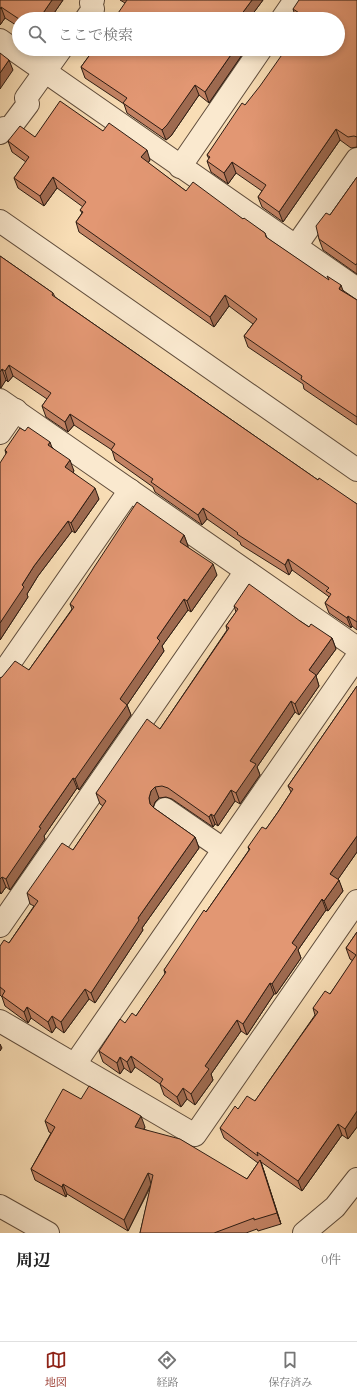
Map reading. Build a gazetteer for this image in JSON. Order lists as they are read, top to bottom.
{
  "page": {
    "search": "ここで検索",
    "heading": ["周辺", "0件"],
    "nav": ["地図", "経路", "保存済み"]
  }
}
